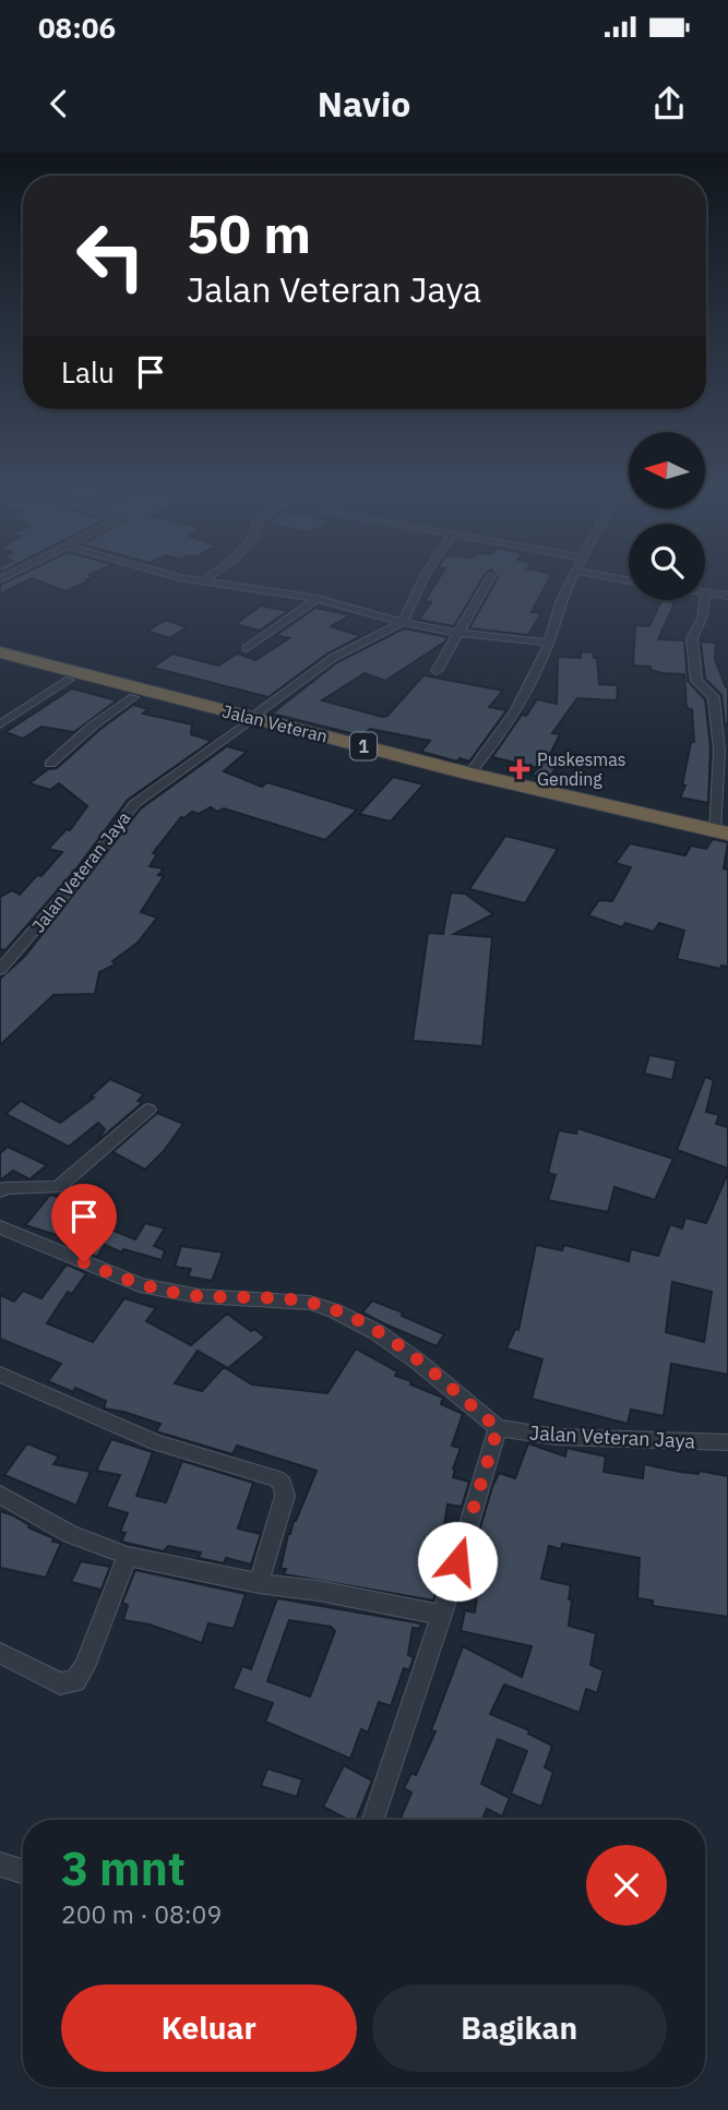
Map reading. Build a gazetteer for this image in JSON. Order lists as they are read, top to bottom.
{
  "streets": {
    "highway": ["Jalan Veteran", "1"],
    "street": ["Jalan Veteran Jaya"]
  },
  "crossings": [
    ["Jalan Veteran", "Jalan Veteran Jaya"]
  ],
  "places": {
    "health": ["Puskesmas Gending"]
  },
  "north": "left",
  "page": {
    "status": "08:06",
    "header": "Navio",
    "turn": ["50 m", "Jalan Veteran Jaya"],
    "then": "Lalu",
    "heading": ["3 mnt", "200 m · 08:09"],
    "buttons": ["Keluar", "Bagikan"]
  }
}
